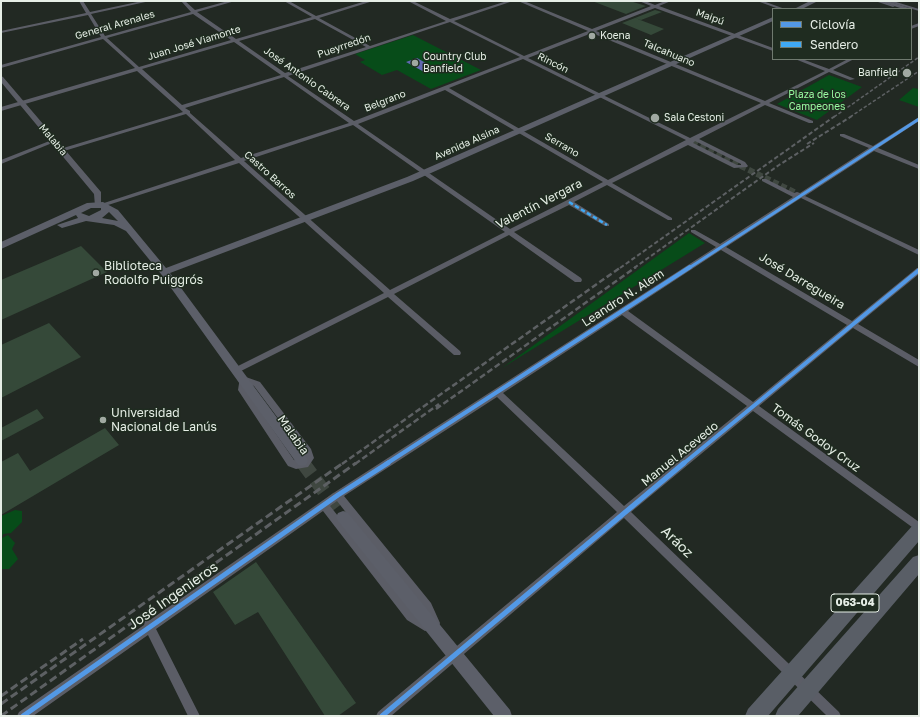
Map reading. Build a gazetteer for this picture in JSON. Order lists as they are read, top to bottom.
{
  "streets": {
    "main road": ["Malabia", "Avenida Alsina", "063-04"],
    "street": [
      "Maipú",
      "General Arenales",
      "Juan José Viamonte",
      "Pueyrredón",
      "Talcahuano",
      "Rincón",
      "José Antonio Cabrera",
      "Belgrano",
      "Serrano",
      "Castro Barros",
      "Valentín Vergara",
      "José Darregueira",
      "Leandro N. Alem",
      "Tomás Godoy Cruz",
      "Manuel Acevedo",
      "Aráoz",
      "José Ingenieros"
    ]
  },
  "crossings": [
    ["Maipú", "Belgrano"],
    ["Maipú", "Avenida Alsina"],
    ["General Arenales", "José Antonio Cabrera"],
    ["General Arenales", "Castro Barros"],
    ["Juan José Viamonte", "José Antonio Cabrera"],
    ["Juan José Viamonte", "Malabia"],
    ["Juan José Viamonte", "Castro Barros"],
    ["Pueyrredón", "Rincón"],
    ["Pueyrredón", "José Antonio Cabrera"],
    ["Pueyrredón", "Castro Barros"],
    ["Talcahuano", "Belgrano"],
    ["Talcahuano", "Avenida Alsina"],
    ["Talcahuano", "Valentín Vergara"],
    ["Rincón", "Belgrano"],
    ["Rincón", "Avenida Alsina"],
    ["Rincón", "Valentín Vergara"],
    ["José Antonio Cabrera", "Belgrano"],
    ["José Antonio Cabrera", "Avenida Alsina"],
    ["José Antonio Cabrera", "Valentín Vergara"],
    ["Belgrano", "Malabia"],
    ["Belgrano", "Serrano"],
    ["Belgrano", "Castro Barros"],
    ["Malabia", "Avenida Alsina"],
    ["Malabia", "Valentín Vergara"],
    ["Avenida Alsina", "Serrano"],
    ["Avenida Alsina", "Castro Barros"],
    ["Serrano", "Valentín Vergara"],
    ["Castro Barros", "Valentín Vergara"],
    ["José Darregueira", "Leandro N. Alem"],
    ["José Darregueira", "Manuel Acevedo"],
    ["Leandro N. Alem", "Tomás Godoy Cruz"],
    ["Leandro N. Alem", "Aráoz"],
    ["Leandro N. Alem", "José Ingenieros"],
    ["Tomás Godoy Cruz", "Manuel Acevedo"],
    ["Tomás Godoy Cruz", "063-04"],
    ["Manuel Acevedo", "Aráoz"],
    ["Aráoz", "063-04"]
  ],
  "parks": ["Plaza de los Campeones"],
  "places": [
    "Koena",
    "Country Club Banfield",
    "Banfield",
    "Sala Cestoni",
    "Biblioteca Rodolfo Puiggrós",
    "Universidad Nacional de Lanús"
  ],
  "legend": ["Ciclovía", "Sendero"]
}
